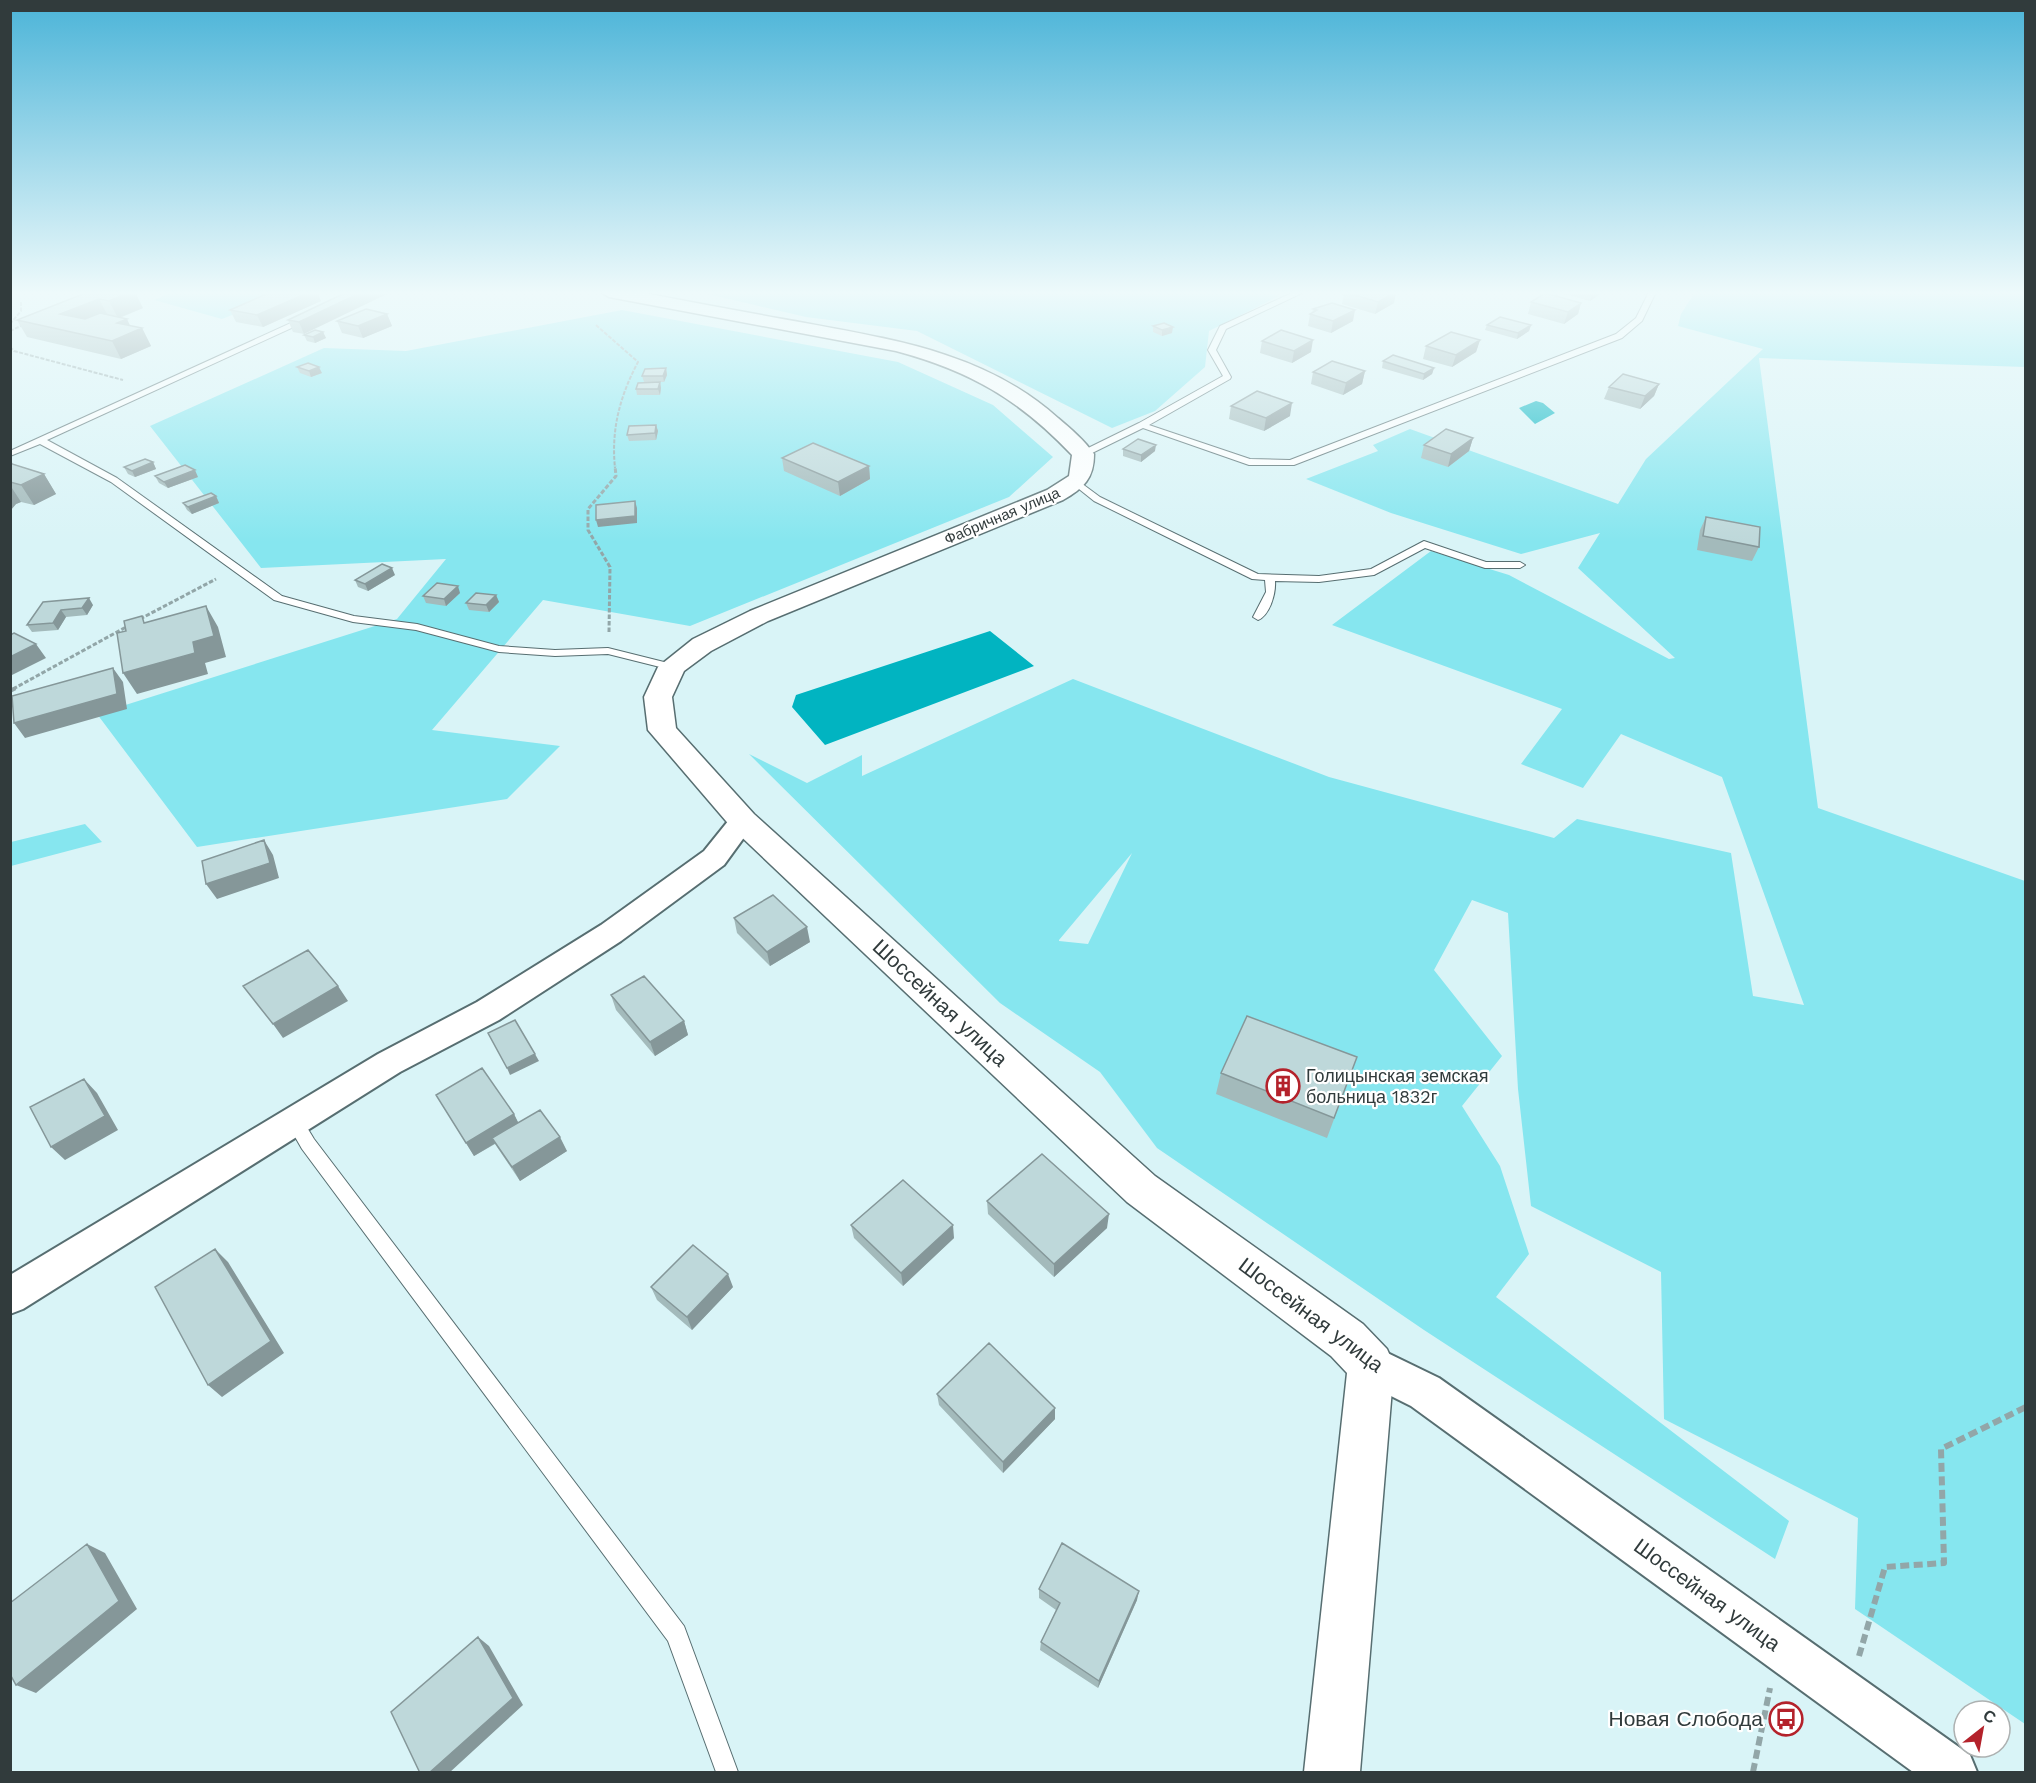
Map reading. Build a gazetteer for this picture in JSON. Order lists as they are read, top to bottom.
{
  "streets": {
    "street": ["Фабричная улица", "Шоссейная улица"]
  },
  "crossings": [
    ["Фабричная улица", "Шоссейная улица"]
  ],
  "places": {
    "building": ["Голицынская земская больница 1832г"],
    "bus stop": ["Новая Слобода"]
  },
  "north": "top right"
}
